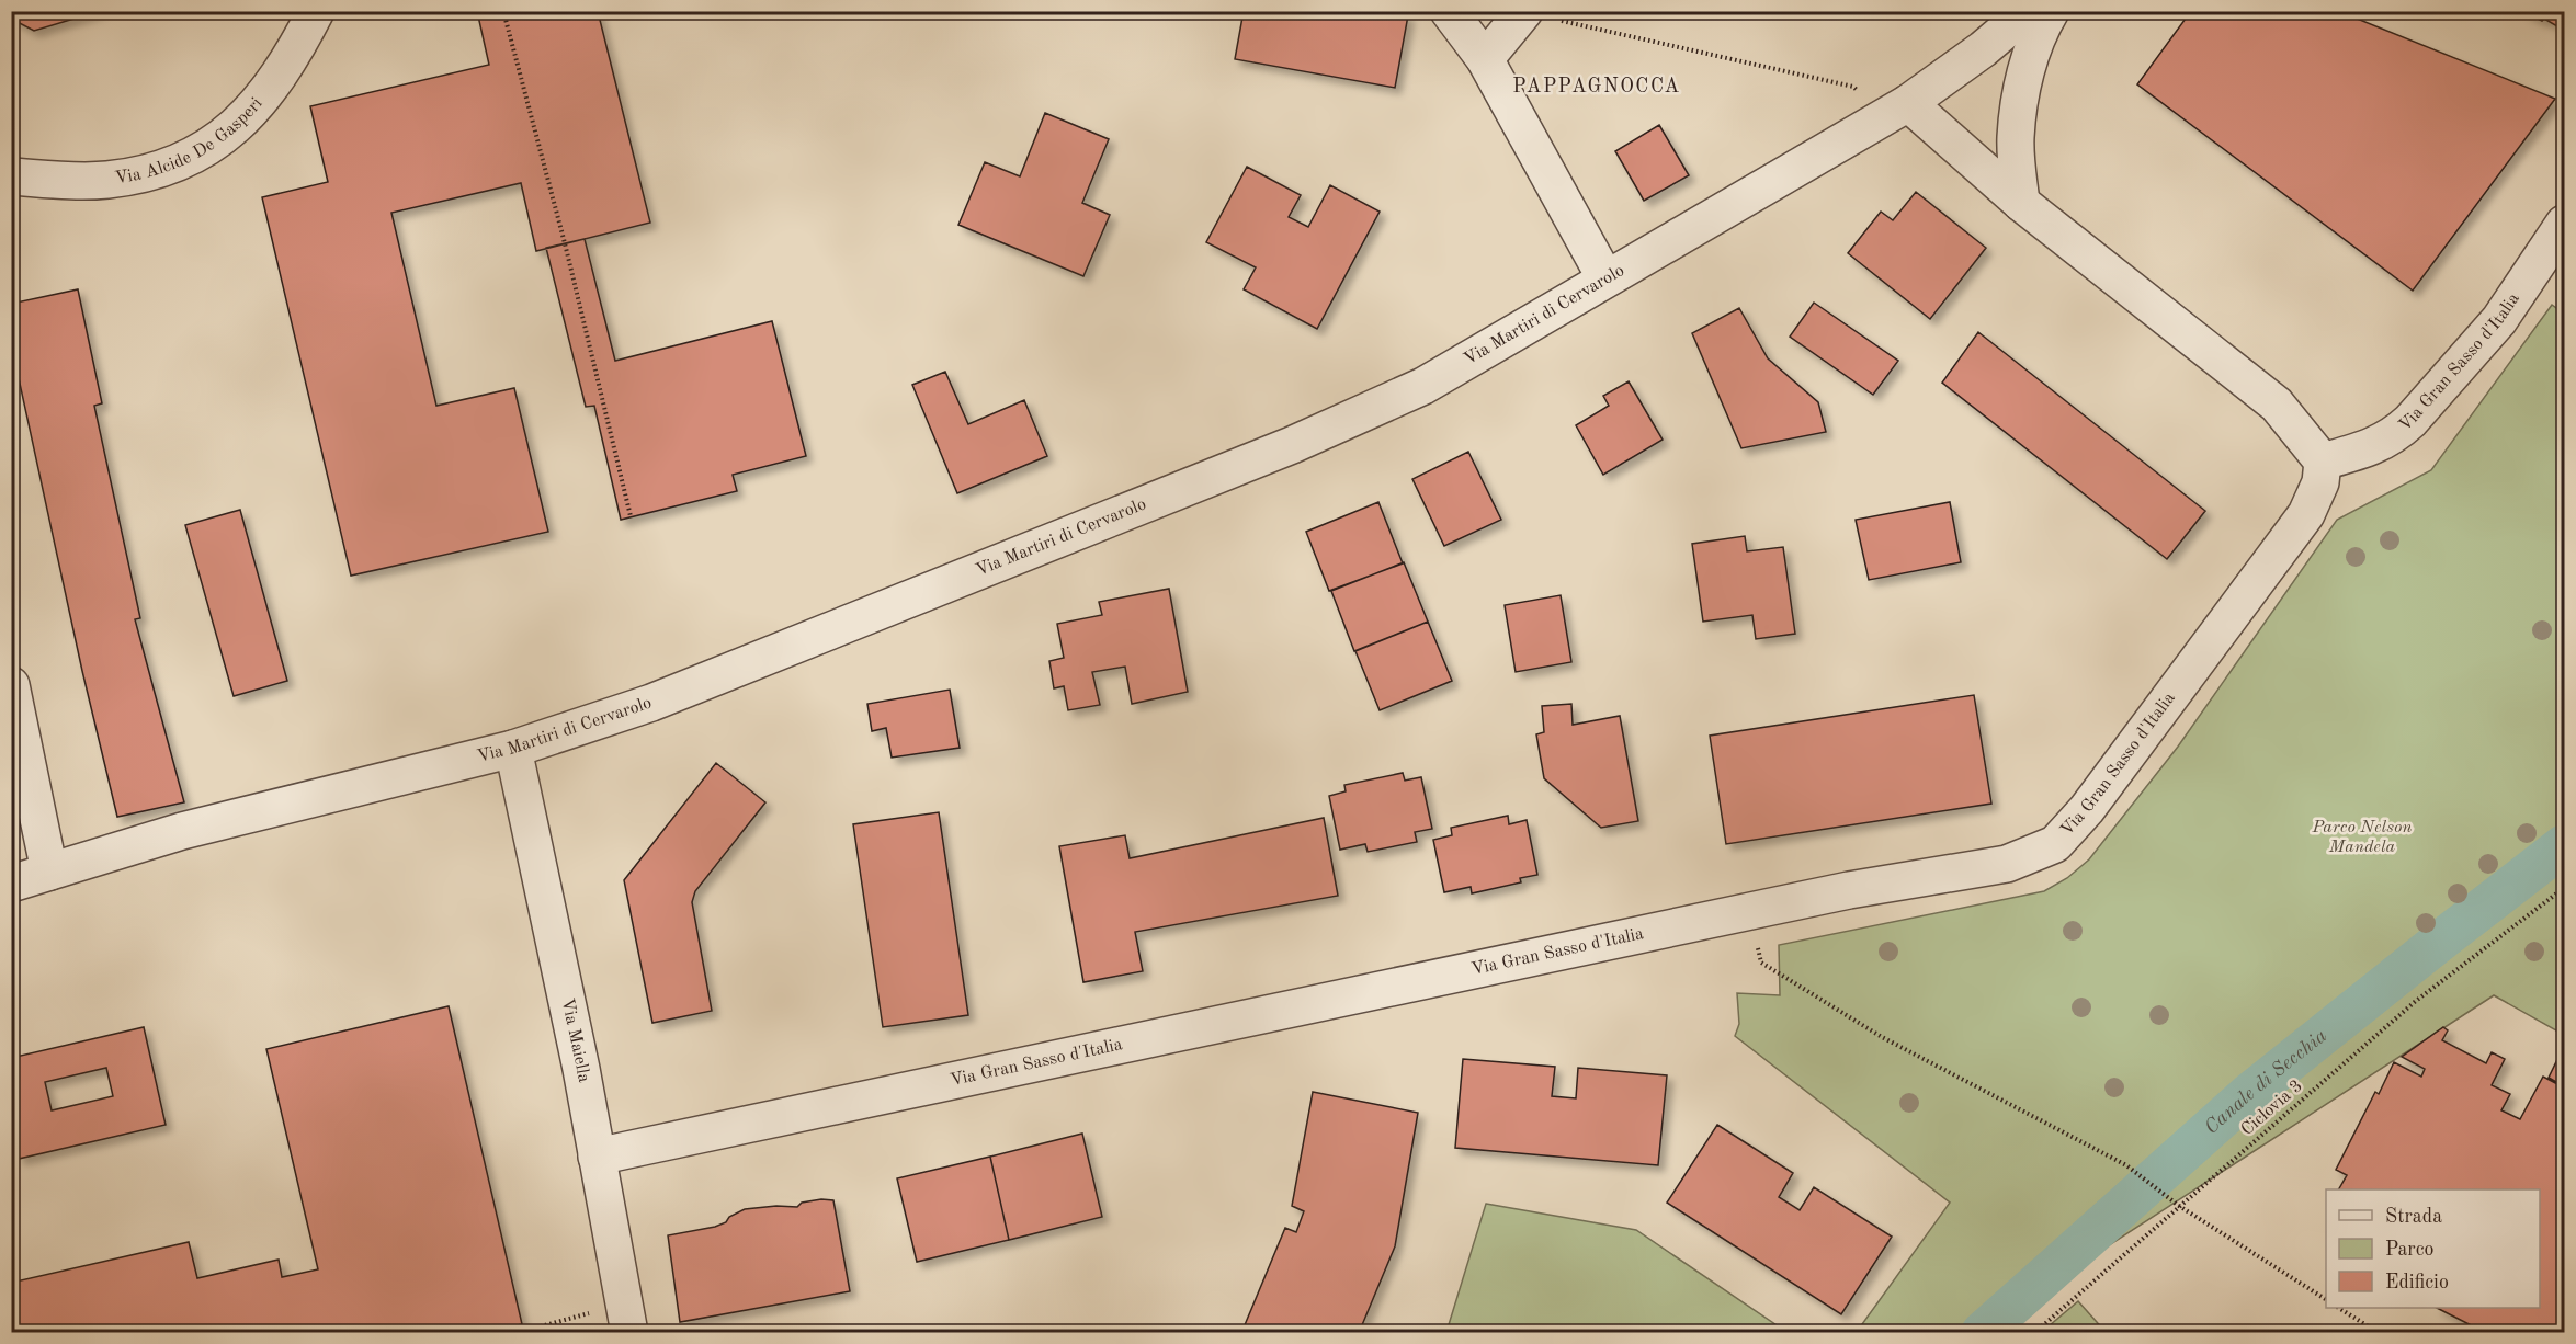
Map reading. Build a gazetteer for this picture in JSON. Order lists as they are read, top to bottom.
{
  "streets": {
    "street": [
      "Via Alcide De Gasperi",
      "Via Martiri di Cervarolo",
      "Via Gran Sasso d'Italia",
      "Via Maiella"
    ],
    "path": ["Ciclovia 3"]
  },
  "crossings": [
    ["Via Martiri di Cervarolo", "Via Maiella"],
    ["Via Gran Sasso d'Italia", "Via Maiella"]
  ],
  "districts": ["PAPPAGNOCCA"],
  "water": ["Canale di Secchia"],
  "parks": ["Parco Nelson Mandela"],
  "legend": ["Strada", "Parco", "Edificio"]
}
